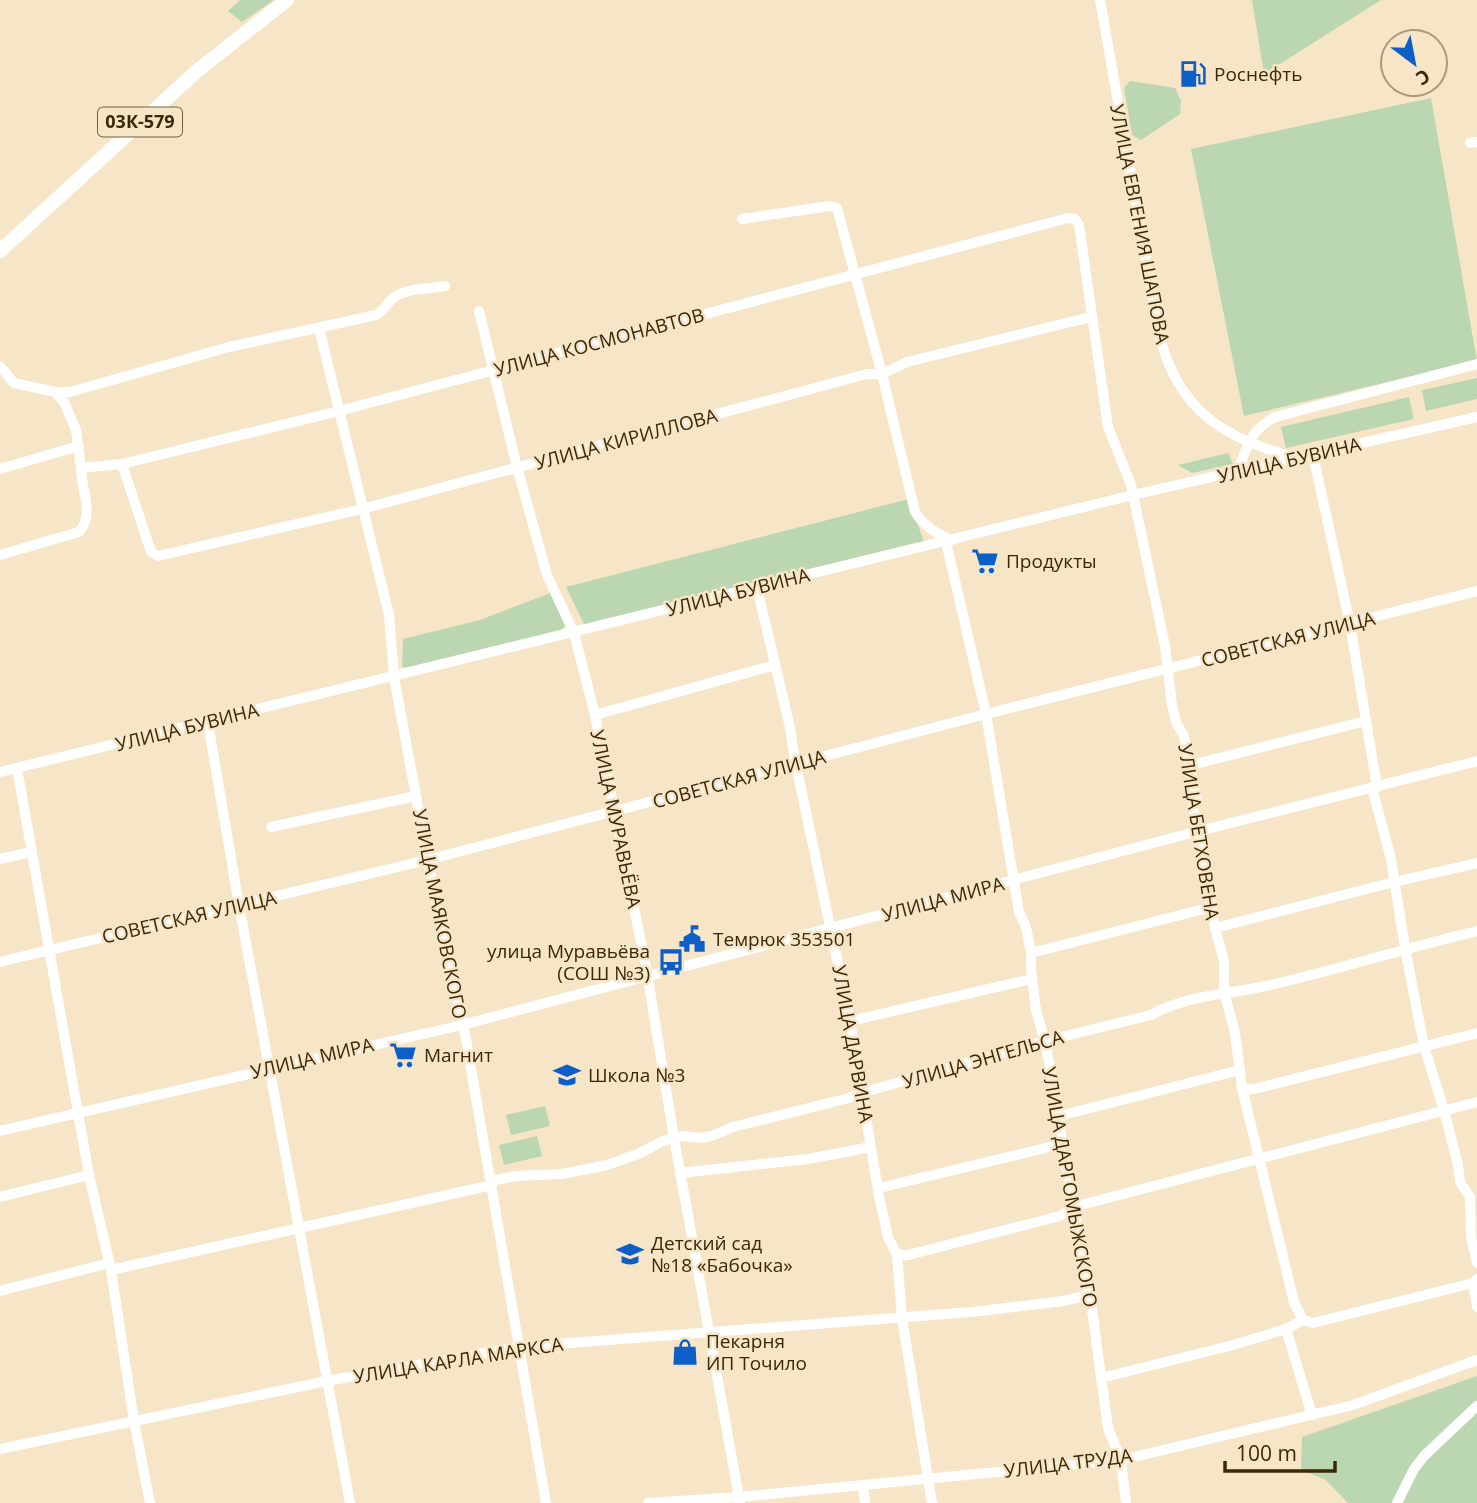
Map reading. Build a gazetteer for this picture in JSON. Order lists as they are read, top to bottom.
{
  "streets": {
    "main road": ["03К-579"],
    "street": [
      "УЛИЦА ЕВГЕНИЯ ШАПОВА",
      "УЛИЦА КОСМОНАВТОВ",
      "УЛИЦА КИРИЛЛОВА",
      "УЛИЦА БУВИНА",
      "СОВЕТСКАЯ УЛИЦА",
      "УЛИЦА МУРАВЬЁВА",
      "УЛИЦА БЕТХОВЕНА",
      "УЛИЦА МИРА",
      "УЛИЦА МАЯКОВСКОГО",
      "УЛИЦА ДАРВИНА",
      "УЛИЦА ЭНГЕЛЬСА",
      "УЛИЦА ДАРГОМЫЖСКОГО",
      "УЛИЦА КАРЛА МАРКСА",
      "УЛИЦА ТРУДА"
    ]
  },
  "crossings": [
    ["УЛИЦА ЕВГЕНИЯ ШАПОВА", "УЛИЦА БУВИНА"],
    ["УЛИЦА КОСМОНАВТОВ", "УЛИЦА КИРИЛЛОВА"],
    ["УЛИЦА КОСМОНАВТОВ", "УЛИЦА МУРАВЬЁВА"],
    ["УЛИЦА КОСМОНАВТОВ", "УЛИЦА БЕТХОВЕНА"],
    ["УЛИЦА КОСМОНАВТОВ", "УЛИЦА МАЯКОВСКОГО"],
    ["УЛИЦА КИРИЛЛОВА", "УЛИЦА МУРАВЬЁВА"],
    ["УЛИЦА КИРИЛЛОВА", "УЛИЦА БЕТХОВЕНА"],
    ["УЛИЦА КИРИЛЛОВА", "УЛИЦА МАЯКОВСКОГО"],
    ["УЛИЦА БУВИНА", "УЛИЦА МУРАВЬЁВА"],
    ["УЛИЦА БУВИНА", "УЛИЦА БЕТХОВЕНА"],
    ["УЛИЦА БУВИНА", "УЛИЦА МАЯКОВСКОГО"],
    ["УЛИЦА БУВИНА", "УЛИЦА ДАРВИНА"],
    ["УЛИЦА БУВИНА", "УЛИЦА ДАРГОМЫЖСКОГО"],
    ["СОВЕТСКАЯ УЛИЦА", "УЛИЦА МУРАВЬЁВА"],
    ["СОВЕТСКАЯ УЛИЦА", "УЛИЦА БЕТХОВЕНА"],
    ["СОВЕТСКАЯ УЛИЦА", "УЛИЦА МАЯКОВСКОГО"],
    ["СОВЕТСКАЯ УЛИЦА", "УЛИЦА ДАРВИНА"],
    ["СОВЕТСКАЯ УЛИЦА", "УЛИЦА ДАРГОМЫЖСКОГО"],
    ["УЛИЦА МУРАВЬЁВА", "УЛИЦА МИРА"],
    ["УЛИЦА МУРАВЬЁВА", "УЛИЦА ЭНГЕЛЬСА"],
    ["УЛИЦА МУРАВЬЁВА", "УЛИЦА КАРЛА МАРКСА"],
    ["УЛИЦА МУРАВЬЁВА", "УЛИЦА ТРУДА"],
    ["УЛИЦА БЕТХОВЕНА", "УЛИЦА МИРА"],
    ["УЛИЦА БЕТХОВЕНА", "УЛИЦА ЭНГЕЛЬСА"],
    ["УЛИЦА МИРА", "УЛИЦА МАЯКОВСКОГО"],
    ["УЛИЦА МИРА", "УЛИЦА ДАРВИНА"],
    ["УЛИЦА МИРА", "УЛИЦА ДАРГОМЫЖСКОГО"],
    ["УЛИЦА МАЯКОВСКОГО", "УЛИЦА ЭНГЕЛЬСА"],
    ["УЛИЦА МАЯКОВСКОГО", "УЛИЦА КАРЛА МАРКСА"],
    ["УЛИЦА ДАРВИНА", "УЛИЦА ЭНГЕЛЬСА"],
    ["УЛИЦА ДАРВИНА", "УЛИЦА КАРЛА МАРКСА"],
    ["УЛИЦА ДАРВИНА", "УЛИЦА ТРУДА"],
    ["УЛИЦА ЭНГЕЛЬСА", "УЛИЦА ДАРГОМЫЖСКОГО"],
    ["УЛИЦА ДАРГОМЫЖСКОГО", "УЛИЦА КАРЛА МАРКСА"],
    ["УЛИЦА ДАРГОМЫЖСКОГО", "УЛИЦА ТРУДА"]
  ],
  "places": {
    "fuel station": ["Роснефть"],
    "supermarket": ["Продукты", "Магнит"],
    "public building": ["Темрюк 353501"],
    "bus stop": ["улица Муравьёва (СОШ №3)"],
    "school or university": ["Школа №3", "Детский сад №18 «Бабочка»"],
    "shop": ["Пекарня ИП Точило"]
  },
  "scale_bar": "100 m",
  "north": "bottom right"
}
